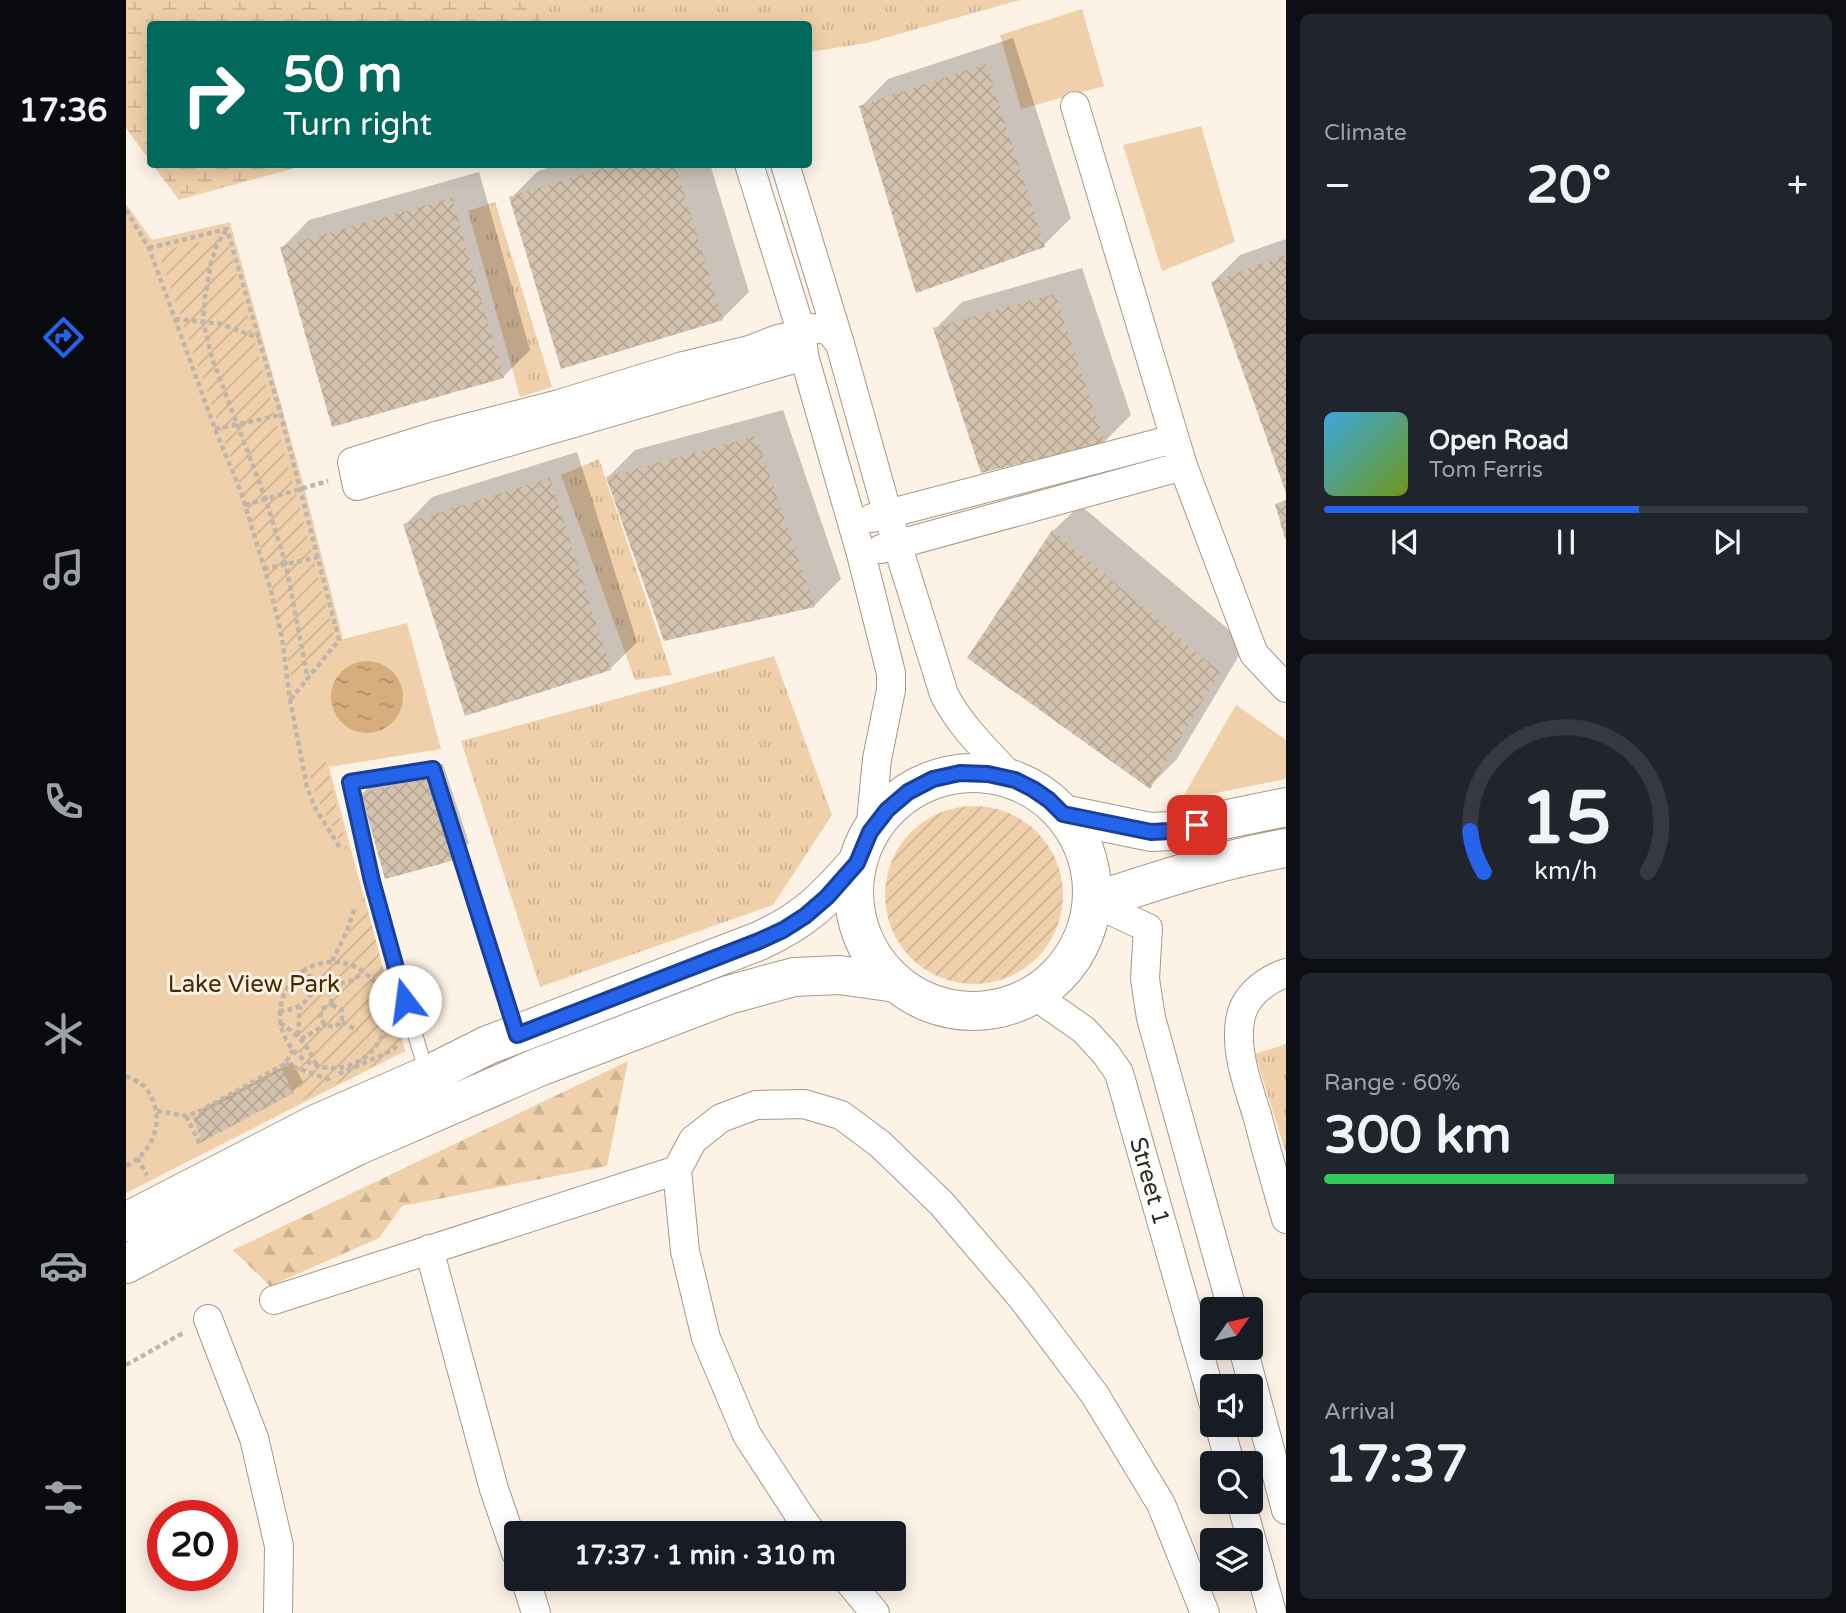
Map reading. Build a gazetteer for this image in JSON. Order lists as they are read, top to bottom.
{
  "streets": {
    "street": ["Street 1"]
  },
  "parks": ["Lake View Park"],
  "north": "top right",
  "page": {
    "tabs": "17:36",
    "tile": [
      "Climate",
      ["Range · 60%", "300 km"],
      ["Arrival", "17:37"]
    ],
    "turn": ["50 m", "Turn right"],
    "heat": ["−", "20°", "+"],
    "song": ["Open Road", "Tom Ferris"],
    "limit": "20",
    "trip": "17:37 · 1 min · 310 m",
    "gauge": ["15", "km/h"]
  }
}
